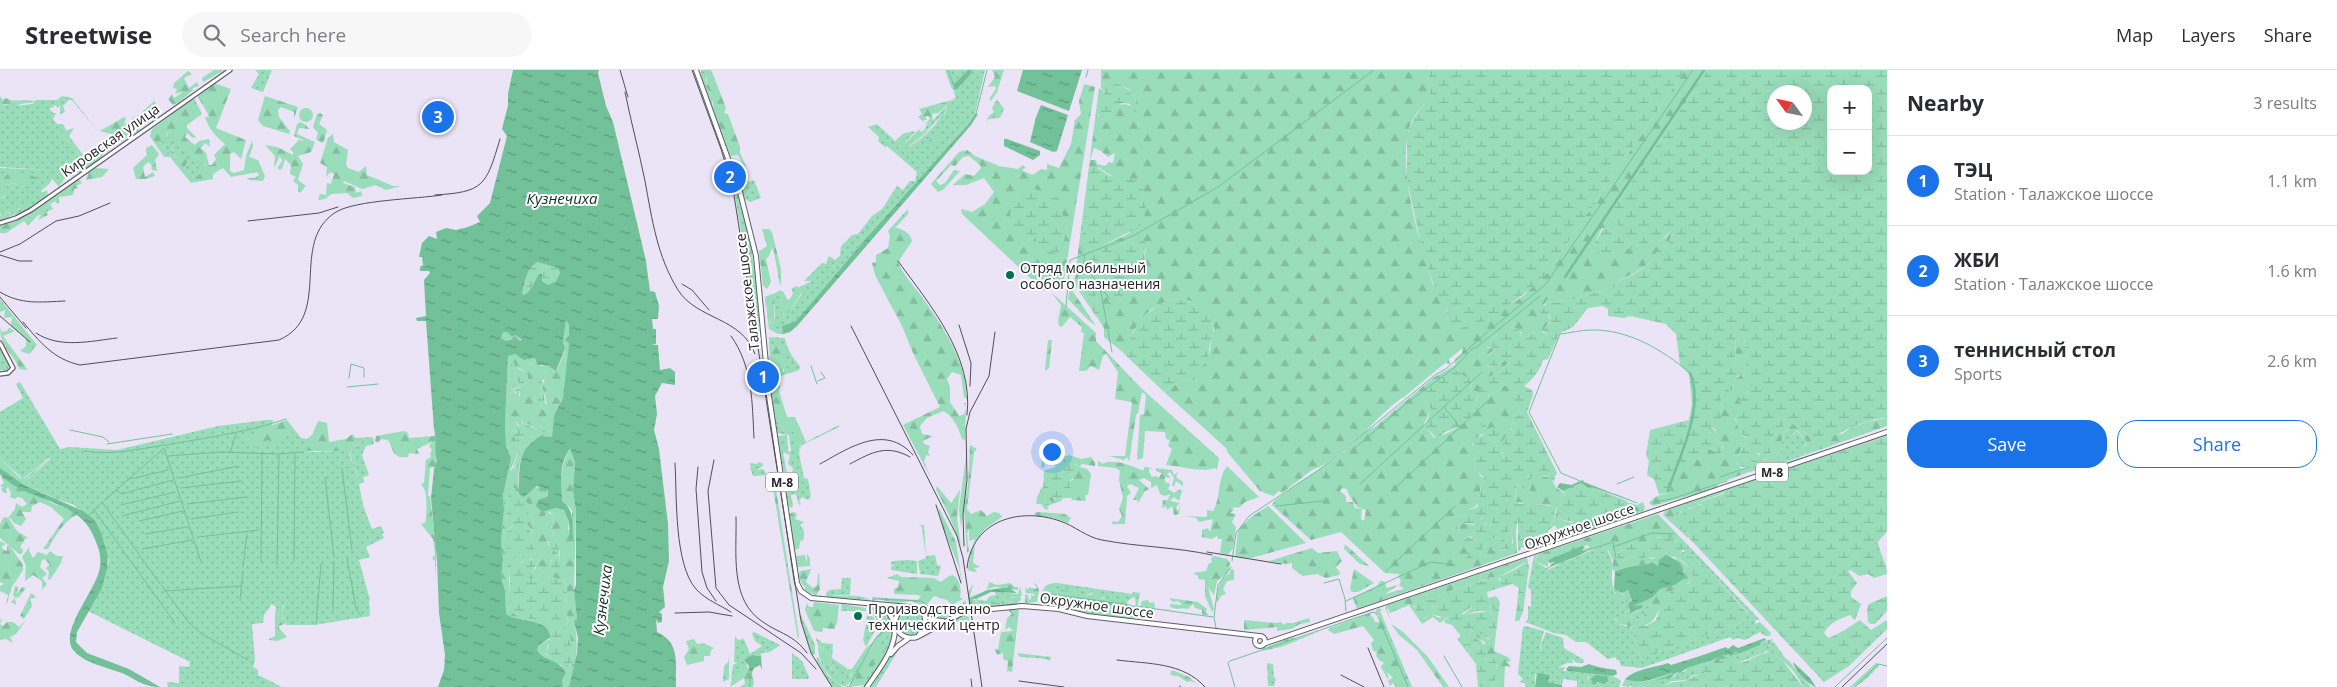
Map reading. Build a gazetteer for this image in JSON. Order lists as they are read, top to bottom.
{
  "streets": {
    "main road": [
      "Кировская улица",
      "Талажское шоссе",
      "М-8",
      "Окружное шоссе"
    ]
  },
  "crossings": [
    ["Талажское шоссе", "М-8"],
    ["М-8", "Окружное шоссе"]
  ],
  "water": ["Кузнечиха"],
  "places": ["Отряд мобильный особого назначения", "Производственно технический центр"],
  "north": "top left",
  "page": {
    "header": "Streetwise",
    "search": "Search here",
    "nav": ["Map", "Layers", "Share"],
    "heading": ["Nearby", "3 results"],
    "map_buttons": ["+", "−"],
    "pins": ["3", "2", "1"],
    "list": [
      {
        "mark": "1",
        "name": "ТЭЦ",
        "note": "Station · Талажское шоссе",
        "value": "1.1 km"
      },
      {
        "mark": "2",
        "name": "ЖБИ",
        "note": "Station · Талажское шоссе",
        "value": "1.6 km"
      },
      {
        "mark": "3",
        "name": "теннисный стол",
        "note": "Sports",
        "value": "2.6 km"
      }
    ],
    "buttons": ["Save", "Share"]
  }
}
